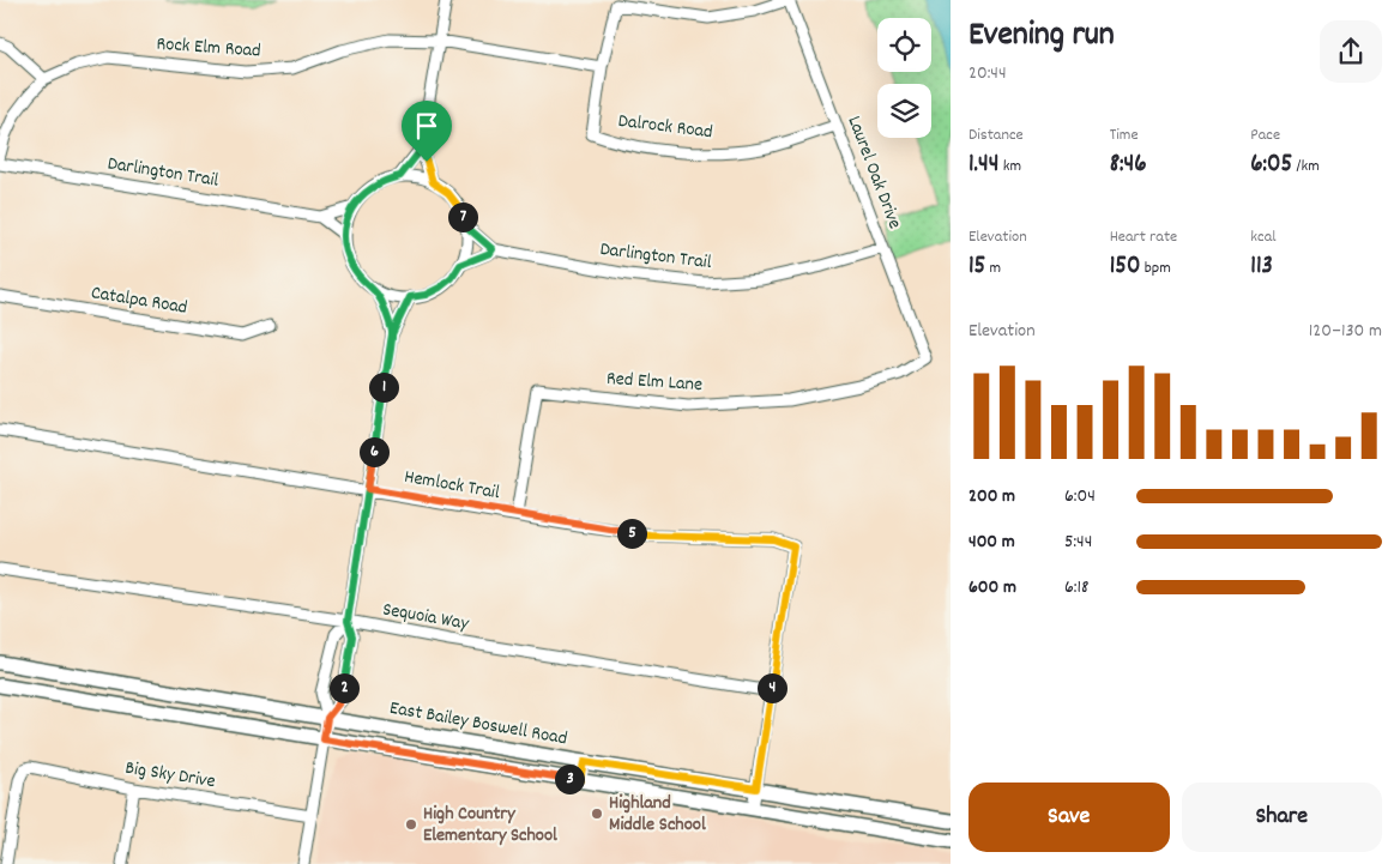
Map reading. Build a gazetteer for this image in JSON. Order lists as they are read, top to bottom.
{
  "streets": {
    "main road": ["East Bailey Boswell Road"],
    "street": [
      "Rock Elm Road",
      "Dalrock Road",
      "Darlington Trail",
      "Laurel Oak Drive",
      "Catalpa Road",
      "Red Elm Lane",
      "Hemlock Trail",
      "Sequoia Way",
      "Big Sky Drive"
    ]
  },
  "crossings": [
    ["Rock Elm Road", "Dalrock Road"],
    ["Rock Elm Road", "Laurel Oak Drive"],
    ["Dalrock Road", "Laurel Oak Drive"],
    ["Darlington Trail", "Laurel Oak Drive"],
    ["Laurel Oak Drive", "Red Elm Lane"],
    ["Red Elm Lane", "Hemlock Trail"],
    ["Hemlock Trail", "Sequoia Way"]
  ],
  "places": ["Highland Middle School", "High Country Elementary School"],
  "page": {
    "heading": ["Evening run", "20:44"],
    "stats": [
      ["Distance", "1.44 km"],
      ["Time", "8:46"],
      ["Pace", "6:05 /km"],
      ["Elevation", "15 m"],
      ["Heart rate", "150 bpm"],
      ["kcal", "113"]
    ],
    "pins": [
      "7",
      "1",
      "6",
      "5",
      "2",
      "4",
      "3"
    ],
    "chart": ["Elevation", "120–130 m"],
    "list": [
      {
        "name": "200 m",
        "note": "6:04"
      },
      {
        "name": "400 m",
        "note": "5:44"
      },
      {
        "name": "600 m",
        "note": "6:18"
      }
    ],
    "buttons": ["Save", "Share"]
  }
}
